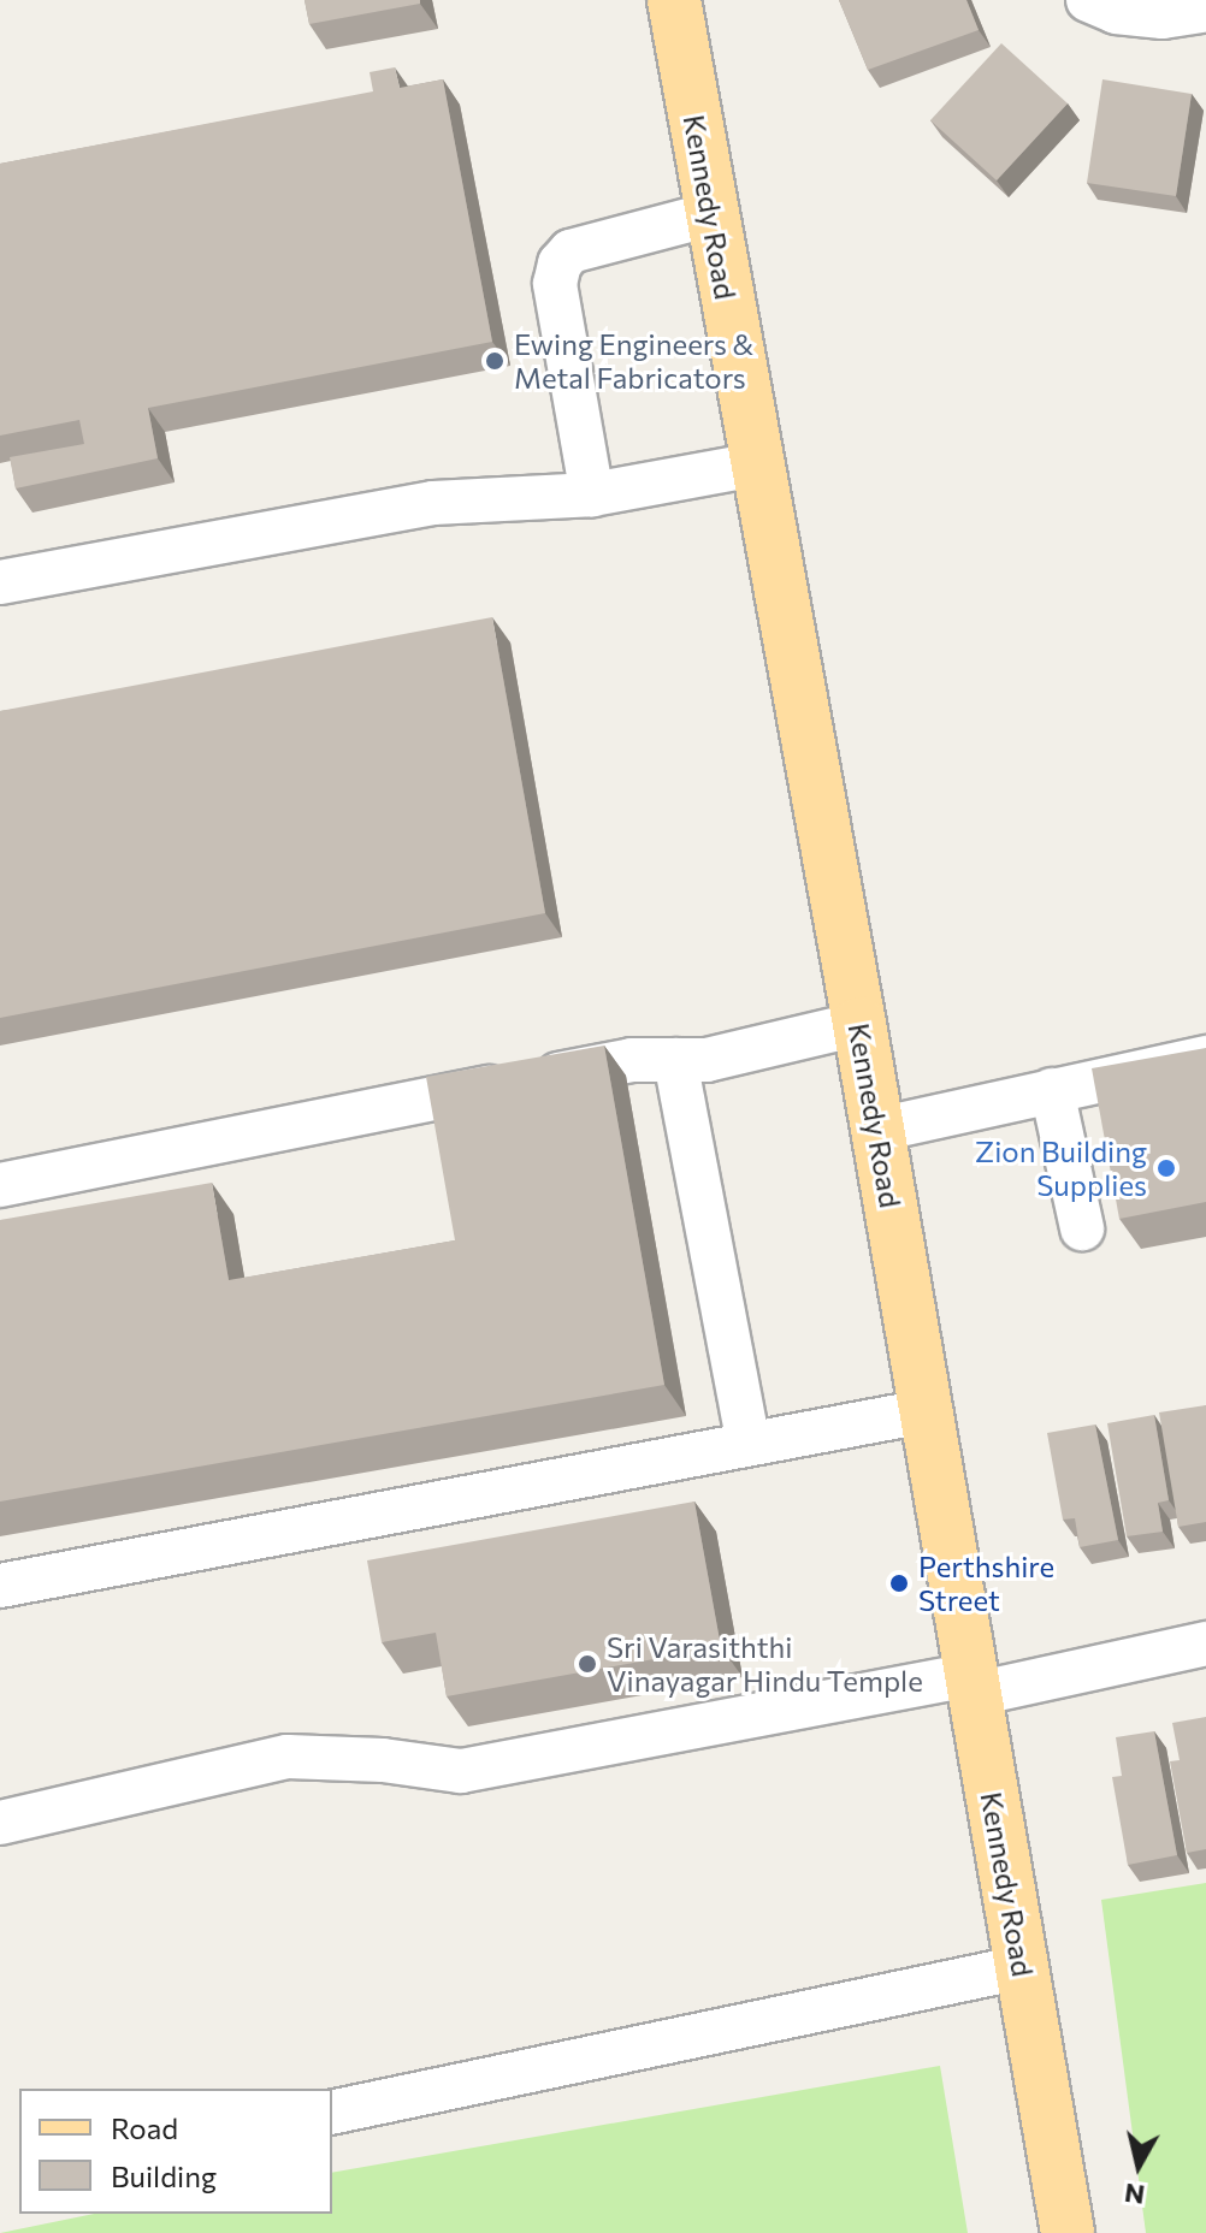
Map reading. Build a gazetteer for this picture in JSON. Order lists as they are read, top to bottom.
{
  "streets": {
    "main road": ["Kennedy Road"]
  },
  "places": [
    "Ewing Engineers & Metal Fabricators",
    "Zion Building Supplies",
    "Perthshire Street",
    "Sri Varasiththi Vinayagar Hindu Temple"
  ],
  "legend": ["Road", "Building"],
  "north": "bottom"
}
